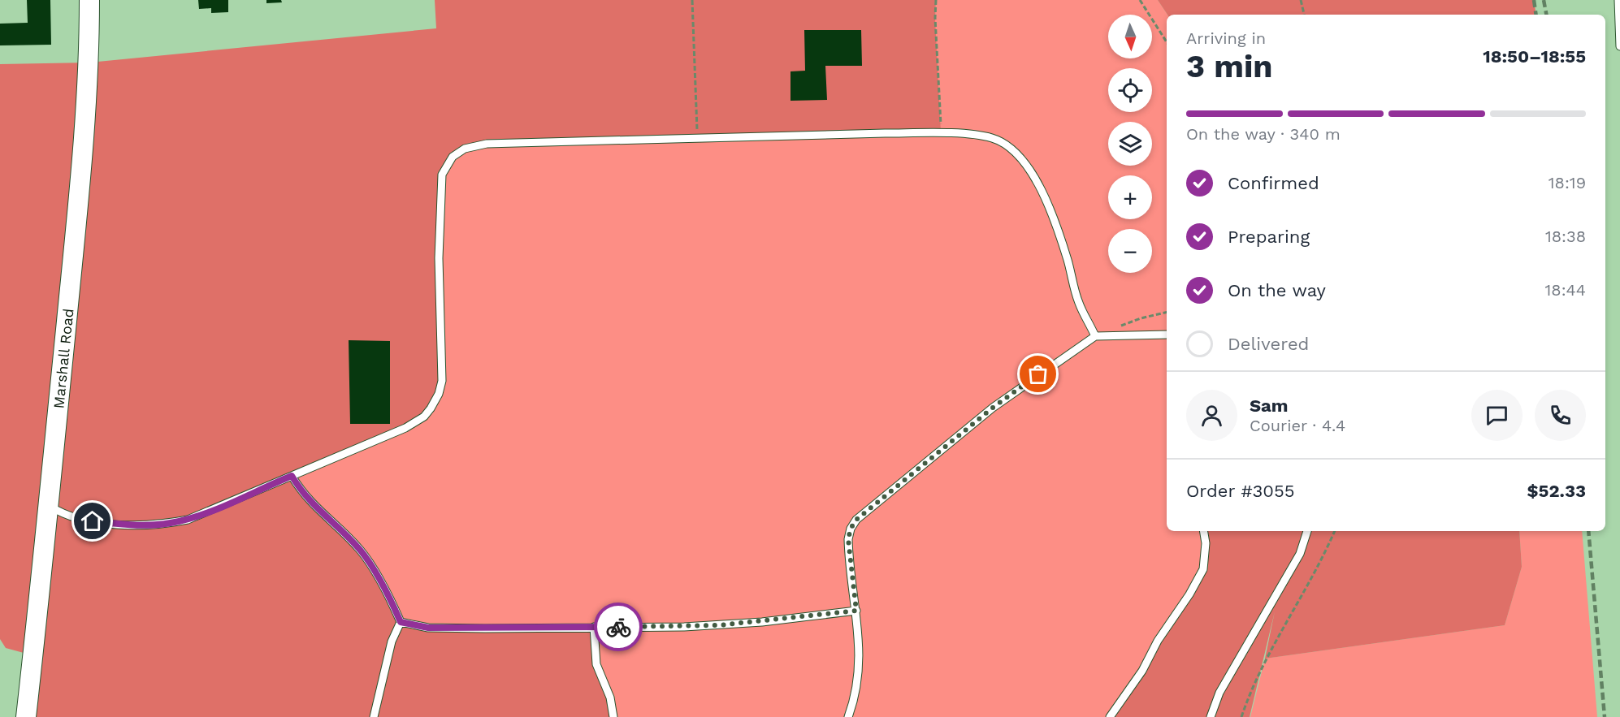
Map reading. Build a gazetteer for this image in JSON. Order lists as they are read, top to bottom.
{
  "streets": {
    "main road": ["Marshall Road"]
  },
  "north": "bottom",
  "page": {
    "map_buttons": ["+", "−"],
    "heading": ["3 min", "Arriving in", "18:50–18:55"],
    "panel": [
      "Sam",
      "Courier · 4.4",
      "Order #3055",
      "$52.33"
    ],
    "bar": "On the way · 340 m",
    "list": [
      ["Confirmed", "18:19"],
      ["Preparing", "18:38"],
      ["On the way", "18:44"],
      "Delivered"
    ]
  }
}
